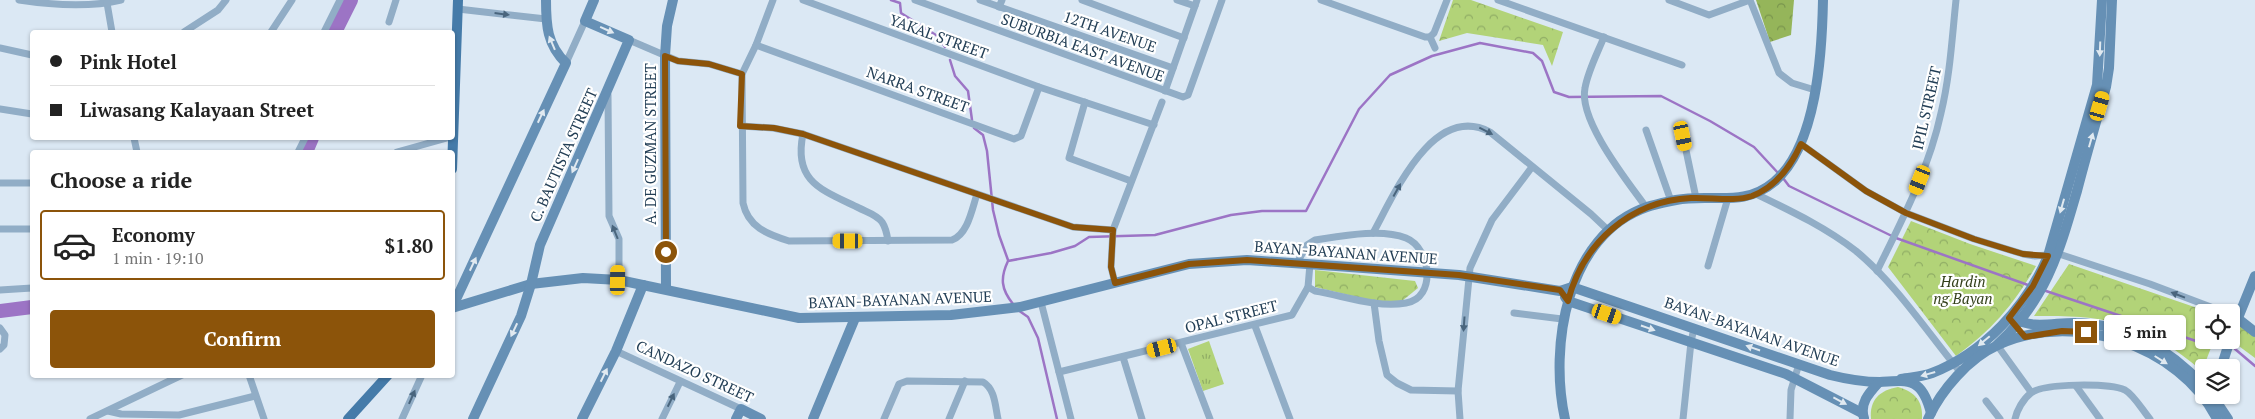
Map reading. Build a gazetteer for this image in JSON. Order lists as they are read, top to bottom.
{
  "streets": {
    "street": [
      "12TH AVENUE",
      "YAKAL STREET",
      "SUBURBIA EAST AVENUE",
      "NARRA STREET",
      "IPIL STREET",
      "A. DE GUZMAN STREET",
      "C. BAUTISTA STREET",
      "BAYAN-BAYANAN AVENUE",
      "OPAL STREET",
      "CANDAZO STREET"
    ]
  },
  "crossings": [
    ["YAKAL STREET", "NARRA STREET"],
    ["A. DE GUZMAN STREET", "BAYAN-BAYANAN AVENUE"],
    ["C. BAUTISTA STREET", "BAYAN-BAYANAN AVENUE"],
    ["BAYAN-BAYANAN AVENUE", "OPAL STREET"]
  ],
  "parks": ["Hardin ng Bayan"],
  "page": {
    "banner": ["Pink Hotel", "Liwasang Kalayaan Street"],
    "heading": "Choose a ride",
    "list": [
      {
        "name": "Economy",
        "note": "1 min · 19:10",
        "value": "$1.80"
      }
    ],
    "buttons": "Confirm",
    "bubble": "5 min"
  }
}
